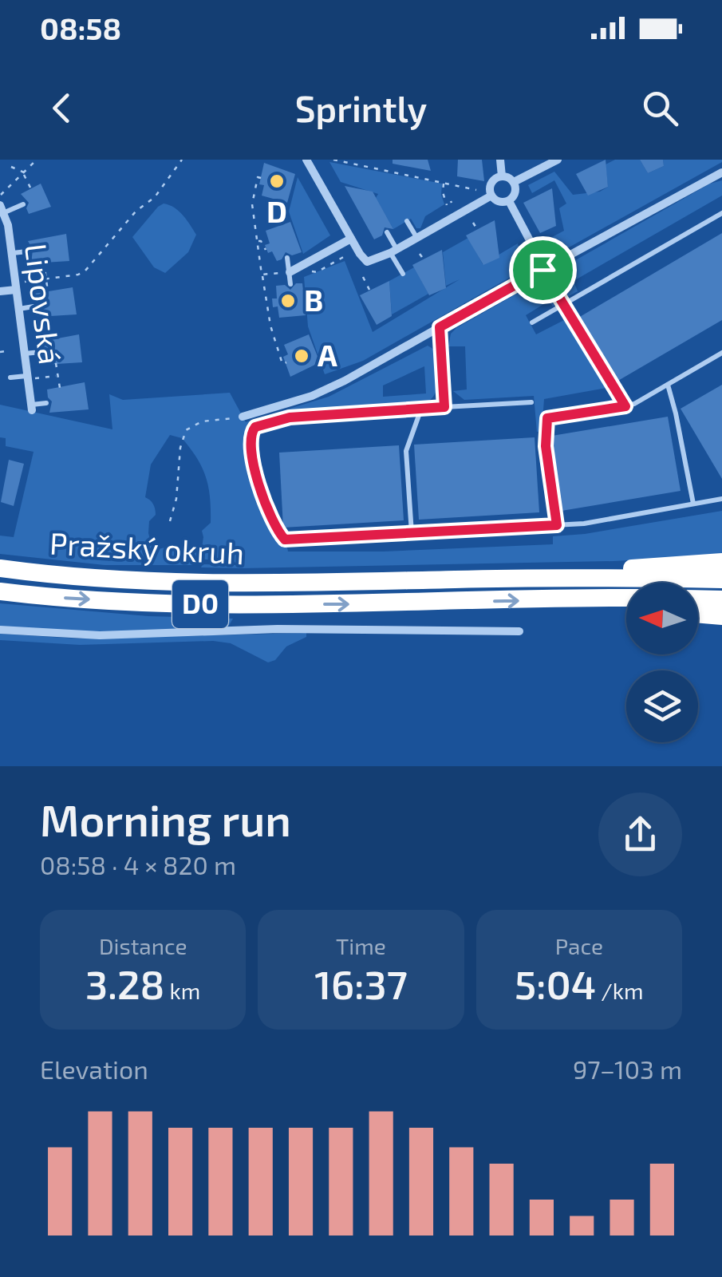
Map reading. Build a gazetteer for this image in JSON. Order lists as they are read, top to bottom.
{
  "streets": {
    "highway": ["Pražský okruh", "D0"],
    "street": ["Lipovská"]
  },
  "places": ["D", "B", "A"],
  "north": "left",
  "page": {
    "status": "08:58",
    "header": "Sprintly",
    "heading": ["Morning run", "08:58 · 4 × 820 m"],
    "stats": [
      ["Distance", "3.28 km"],
      ["Time", "16:37"],
      ["Pace", "5:04 /km"]
    ],
    "chart": ["Elevation", "97–103 m"]
  }
}
